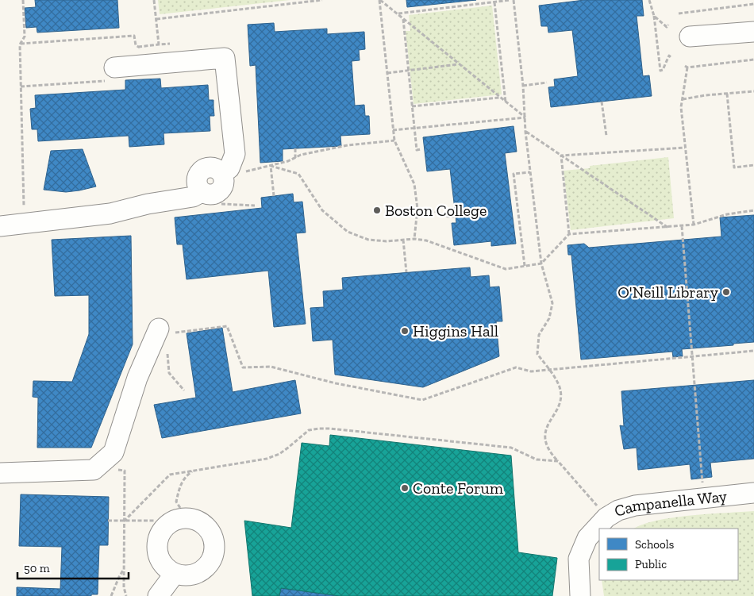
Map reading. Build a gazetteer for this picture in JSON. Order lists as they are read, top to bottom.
{
  "streets": {
    "street": ["Campanella Way"]
  },
  "places": [
    "Boston College",
    "O'Neill Library",
    "Higgins Hall",
    "Conte Forum"
  ],
  "legend": ["Schools", "Public"],
  "scale_bar": "50 m"
}
